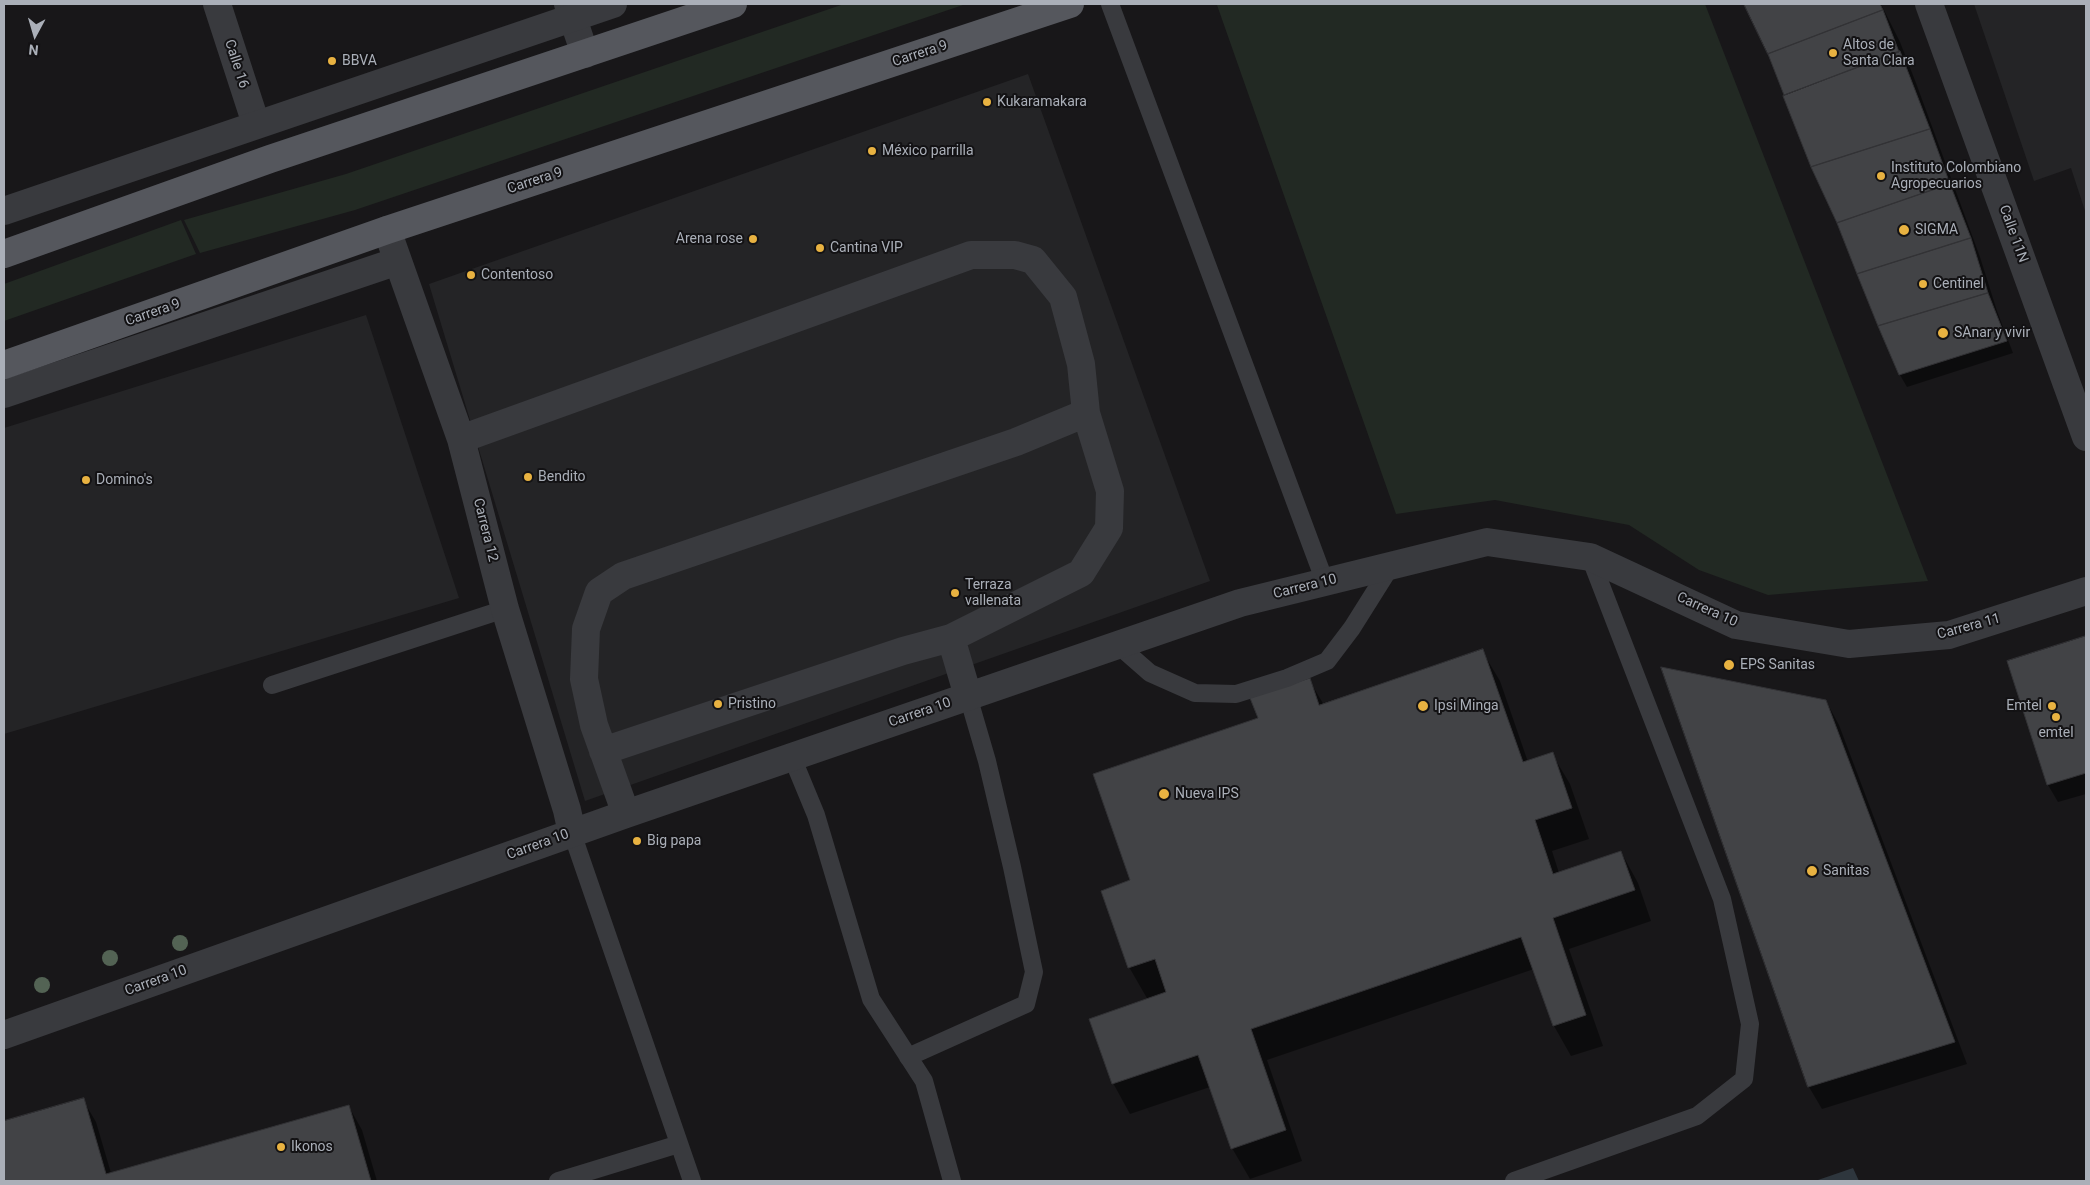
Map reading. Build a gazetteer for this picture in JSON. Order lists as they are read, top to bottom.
{
  "streets": {
    "main road": ["Carrera 9"],
    "street": [
      "Calle 16",
      "Calle 11N",
      "Carrera 12",
      "Carrera 10",
      "Carrera 11"
    ]
  },
  "crossings": [
    ["Carrera 9", "Carrera 12"],
    ["Carrera 12", "Carrera 10"],
    ["Carrera 10", "Carrera 11"]
  ],
  "places": [
    "Altos de Santa Clara",
    "BBVA",
    "Kukaramakara",
    "México parrilla",
    "Instituto Colombiano Agropecuarios",
    "SIGMA",
    "Arena rose",
    "Cantina VIP",
    "Contentoso",
    "Centinel",
    "SAnar y vivir",
    "Bendito",
    "Domino's",
    "Terraza vallenata",
    "EPS Sanitas",
    "Pristino",
    "Ipsi Minga",
    "Emtel",
    "emtel",
    "Nueva IPS",
    "Big papa",
    "Sanitas",
    "Ikonos"
  ],
  "north": "bottom"
}
